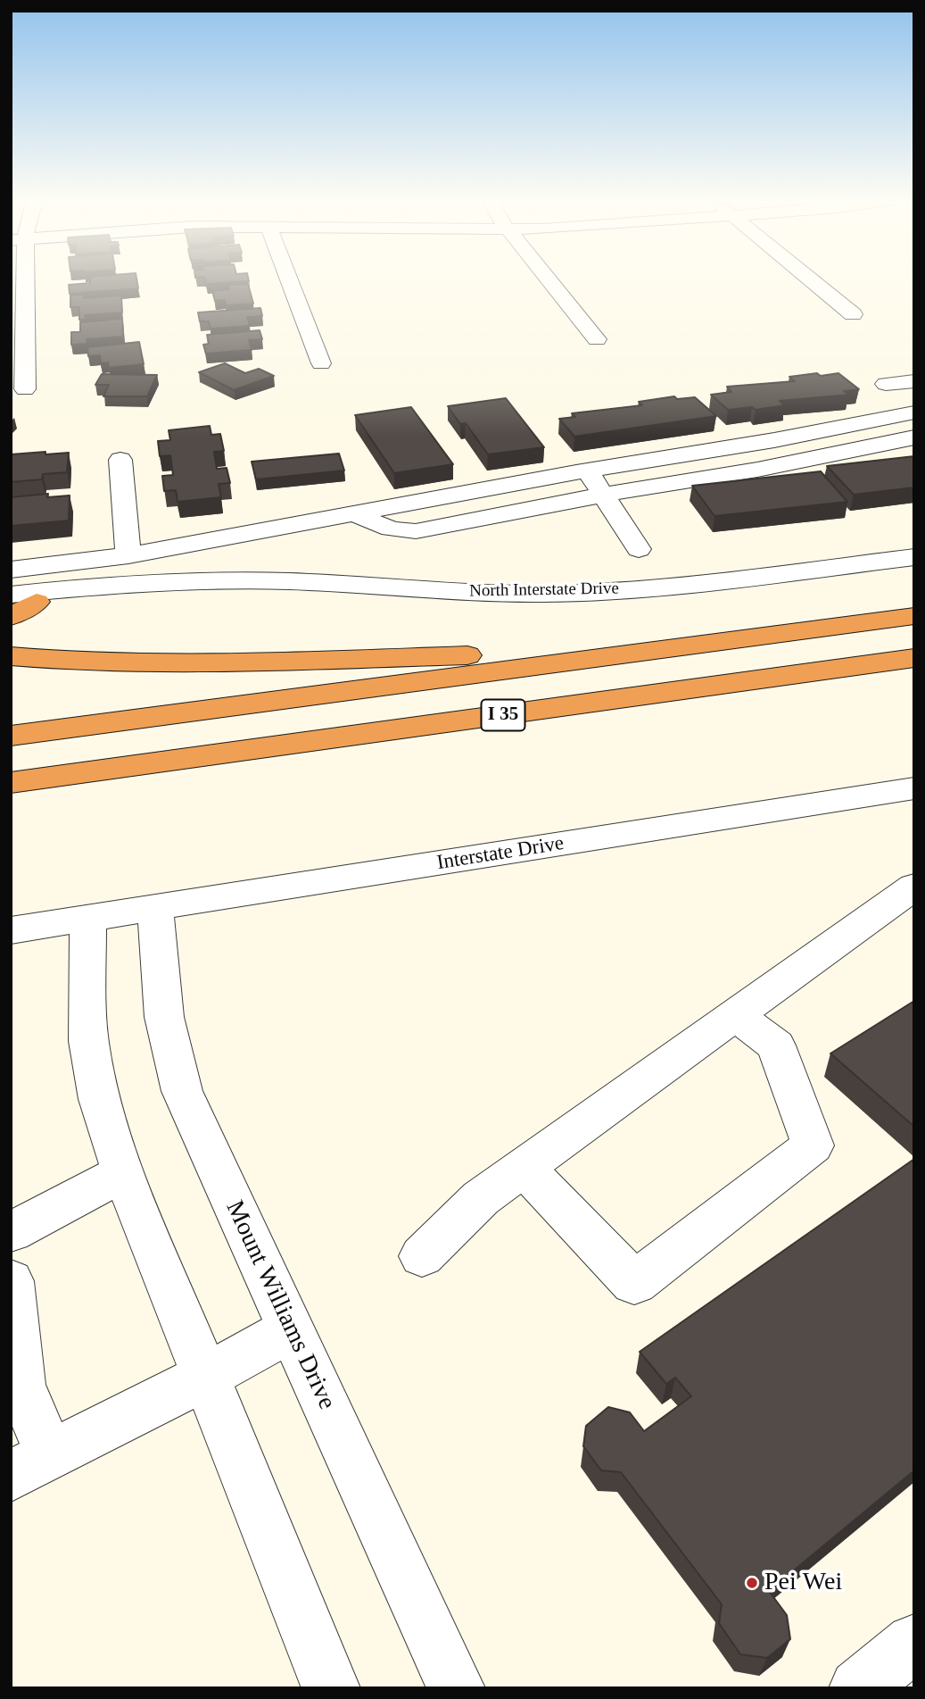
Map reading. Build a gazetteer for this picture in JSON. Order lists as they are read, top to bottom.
{
  "streets": {
    "highway": ["I 35"],
    "street": ["North Interstate Drive", "Interstate Drive", "Mount Williams Drive"]
  },
  "crossings": [
    ["Interstate Drive", "Mount Williams Drive"]
  ],
  "places": ["Pei Wei"]
}
